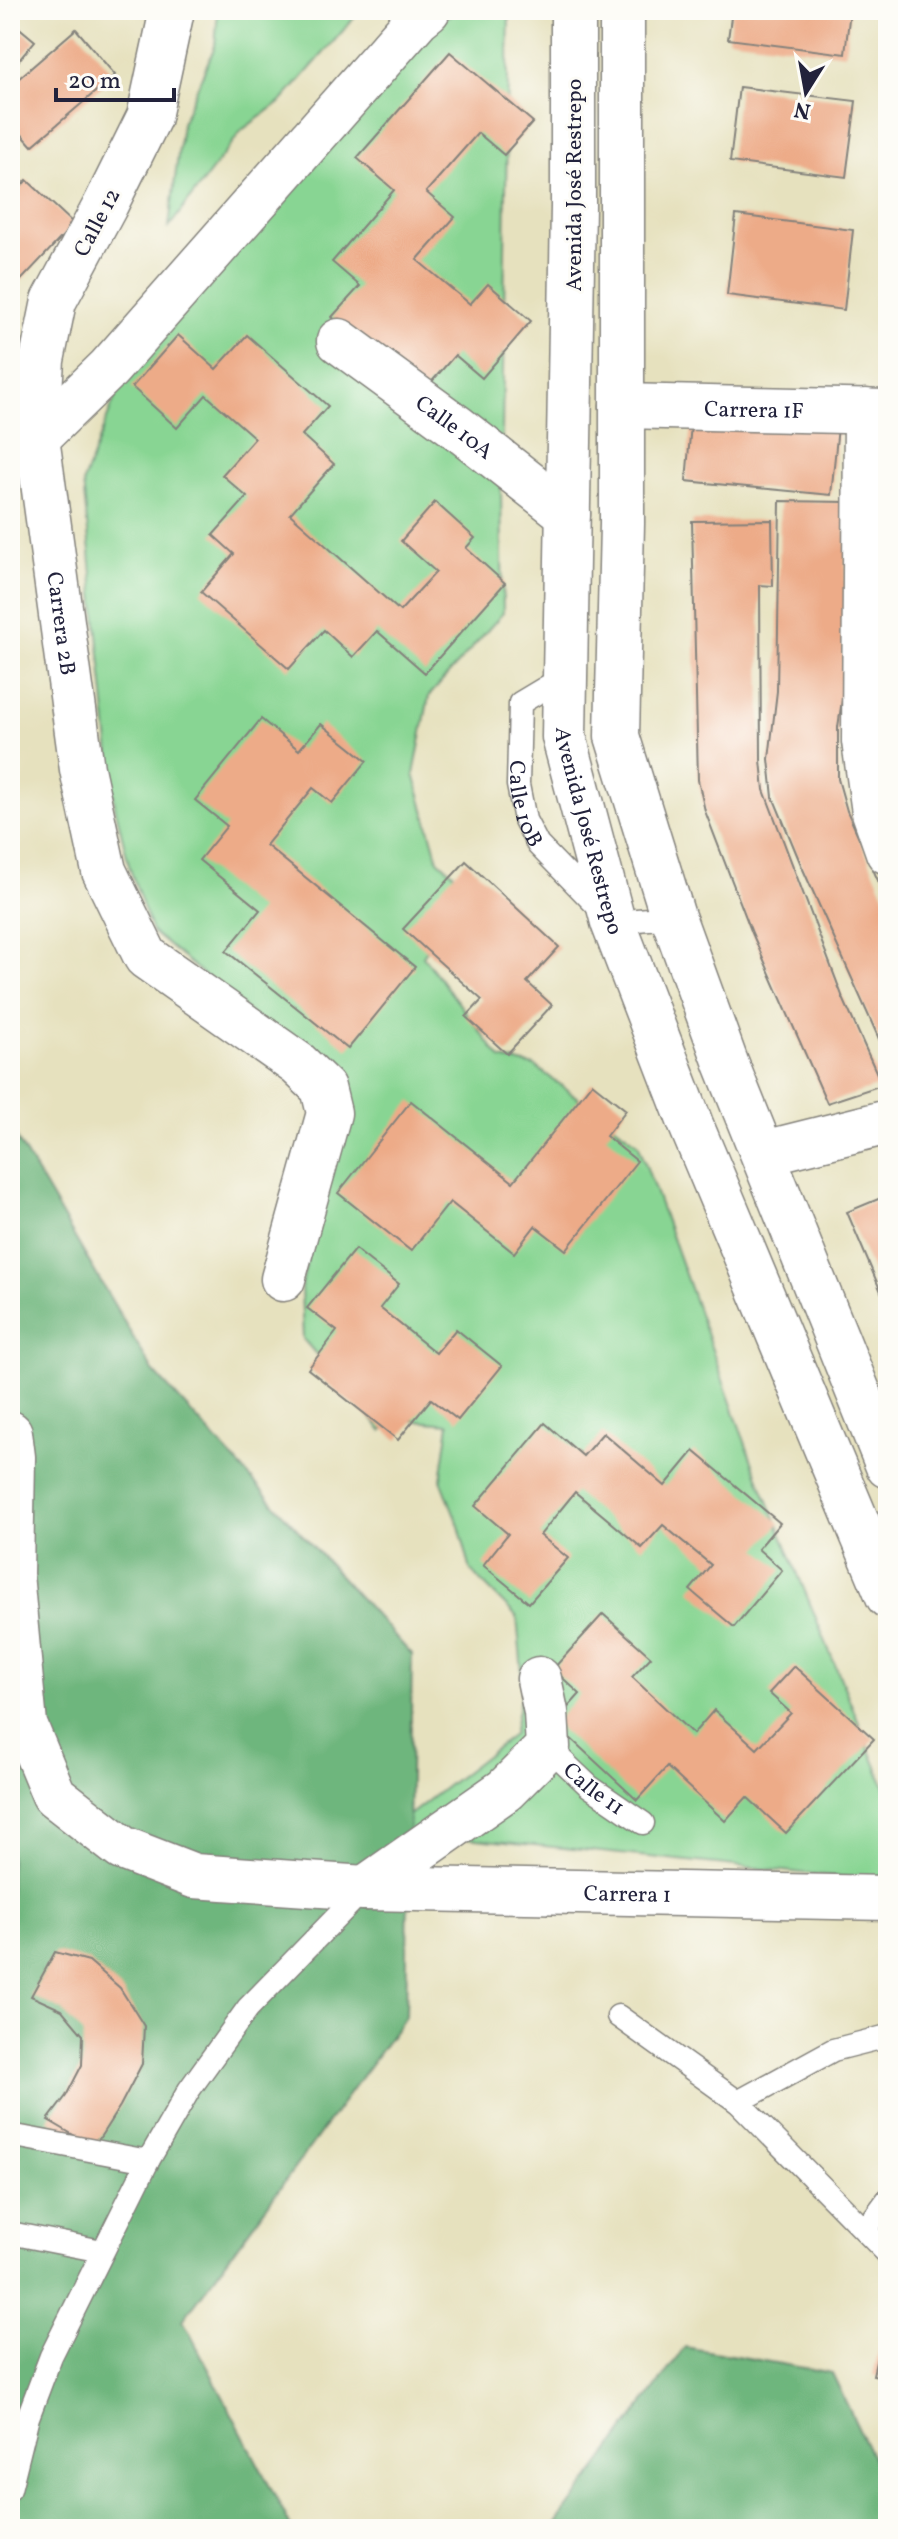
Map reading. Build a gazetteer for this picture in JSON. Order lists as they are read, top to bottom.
{
  "streets": {
    "street": [
      "Avenida José Restrepo",
      "Calle 12",
      "Carrera 1F",
      "Calle 10A",
      "Carrera 2B",
      "Carrera 1"
    ],
    "lane": ["Calle 10B", "Calle 11"]
  },
  "crossings": [
    ["Avenida José Restrepo", "Carrera 1F"],
    ["Avenida José Restrepo", "Calle 10A"],
    ["Avenida José Restrepo", "Calle 10B"],
    ["Calle 12", "Carrera 2B"]
  ],
  "scale_bar": "20 m",
  "north": "bottom"
}
